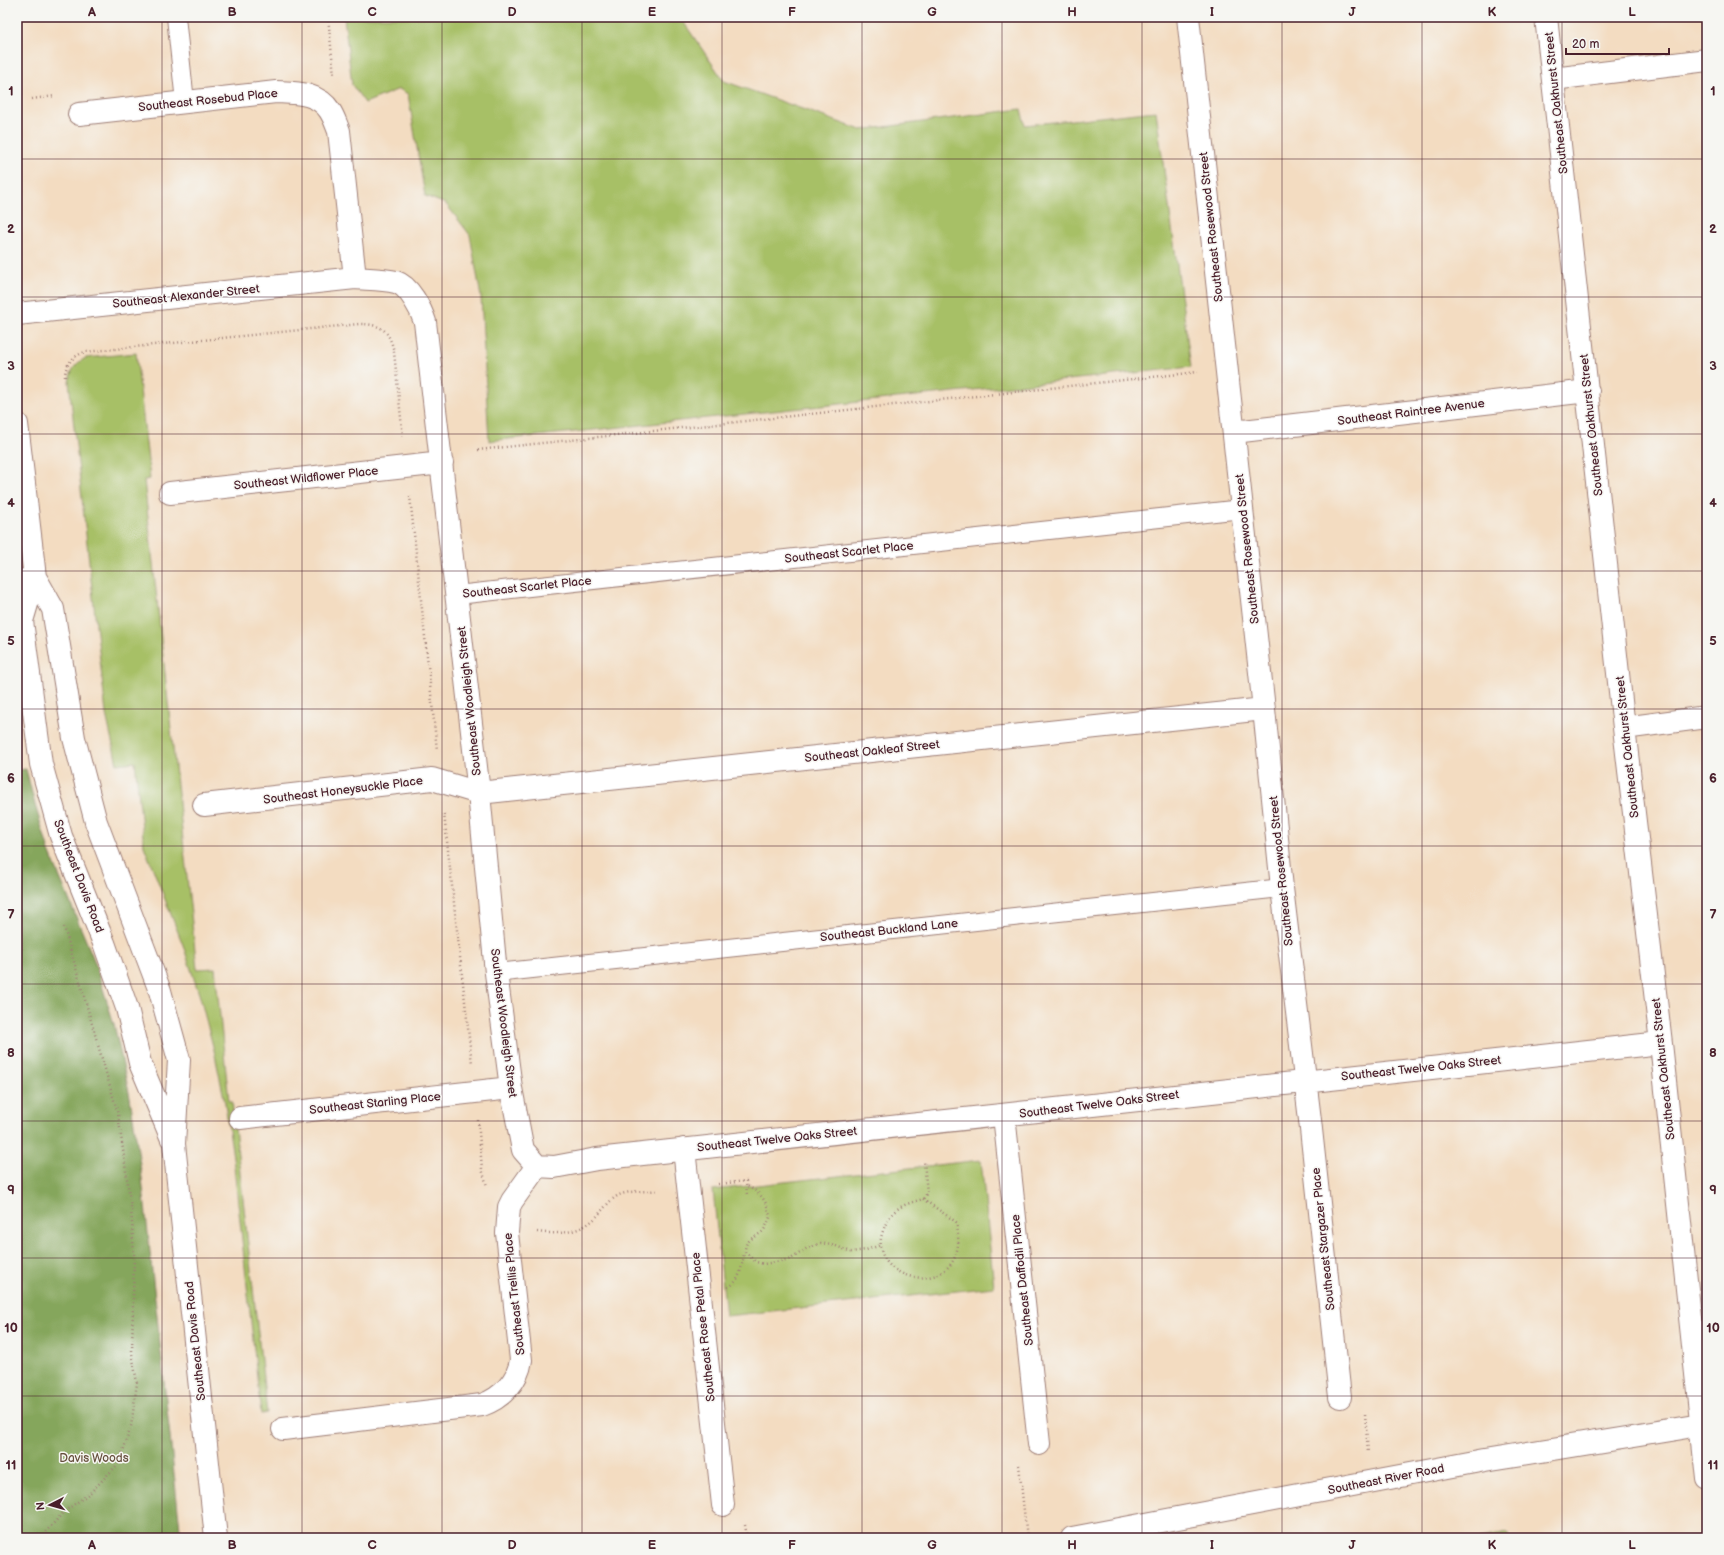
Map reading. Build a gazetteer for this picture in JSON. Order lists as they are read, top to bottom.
{
  "streets": {
    "street": [
      "Southeast Rosebud Place",
      "Southeast Oakhurst Street",
      "Southeast Rosewood Street",
      "Southeast Alexander Street",
      "Southeast Raintree Avenue",
      "Southeast Wildflower Place",
      "Southeast Woodleigh Street",
      "Southeast Oakleaf Street",
      "Southeast Honeysuckle Place",
      "Southeast Davis Road",
      "Southeast Twelve Oaks Street",
      "Southeast Starling Place",
      "Southeast Stargazer Place",
      "Southeast Daffodil Place",
      "Southeast Trellis Place",
      "Southeast Rose Petal Place",
      "Southeast River Road"
    ],
    "lane": ["Southeast Scarlet Place", "Southeast Buckland Lane"]
  },
  "crossings": [
    ["Southeast Rosebud Place", "Southeast Alexander Street"],
    ["Southeast Rosebud Place", "Southeast Woodleigh Street"],
    ["Southeast Oakhurst Street", "Southeast Raintree Avenue"],
    ["Southeast Oakhurst Street", "Southeast Twelve Oaks Street"],
    ["Southeast Oakhurst Street", "Southeast River Road"],
    ["Southeast Rosewood Street", "Southeast Raintree Avenue"],
    ["Southeast Rosewood Street", "Southeast Scarlet Place"],
    ["Southeast Rosewood Street", "Southeast Oakleaf Street"],
    ["Southeast Rosewood Street", "Southeast Buckland Lane"],
    ["Southeast Rosewood Street", "Southeast Twelve Oaks Street"],
    ["Southeast Rosewood Street", "Southeast Stargazer Place"],
    ["Southeast Alexander Street", "Southeast Woodleigh Street"],
    ["Southeast Wildflower Place", "Southeast Woodleigh Street"],
    ["Southeast Scarlet Place", "Southeast Woodleigh Street"],
    ["Southeast Woodleigh Street", "Southeast Oakleaf Street"],
    ["Southeast Woodleigh Street", "Southeast Honeysuckle Place"],
    ["Southeast Woodleigh Street", "Southeast Buckland Lane"],
    ["Southeast Woodleigh Street", "Southeast Twelve Oaks Street"],
    ["Southeast Woodleigh Street", "Southeast Starling Place"],
    ["Southeast Woodleigh Street", "Southeast Trellis Place"],
    ["Southeast Oakleaf Street", "Southeast Honeysuckle Place"],
    ["Southeast Twelve Oaks Street", "Southeast Stargazer Place"],
    ["Southeast Twelve Oaks Street", "Southeast Daffodil Place"],
    ["Southeast Twelve Oaks Street", "Southeast Trellis Place"],
    ["Southeast Twelve Oaks Street", "Southeast Rose Petal Place"]
  ],
  "parks": ["Davis Woods"],
  "scale_bar": "20 m",
  "north": "left",
  "grid": {
    "columns": [
      "A",
      "B",
      "C",
      "D",
      "E",
      "F",
      "G",
      "H",
      "I",
      "J",
      "K",
      "L"
    ],
    "rows": [
      "1",
      "2",
      "3",
      "4",
      "5",
      "6",
      "7",
      "8",
      "9",
      "10",
      "11"
    ]
  }
}
